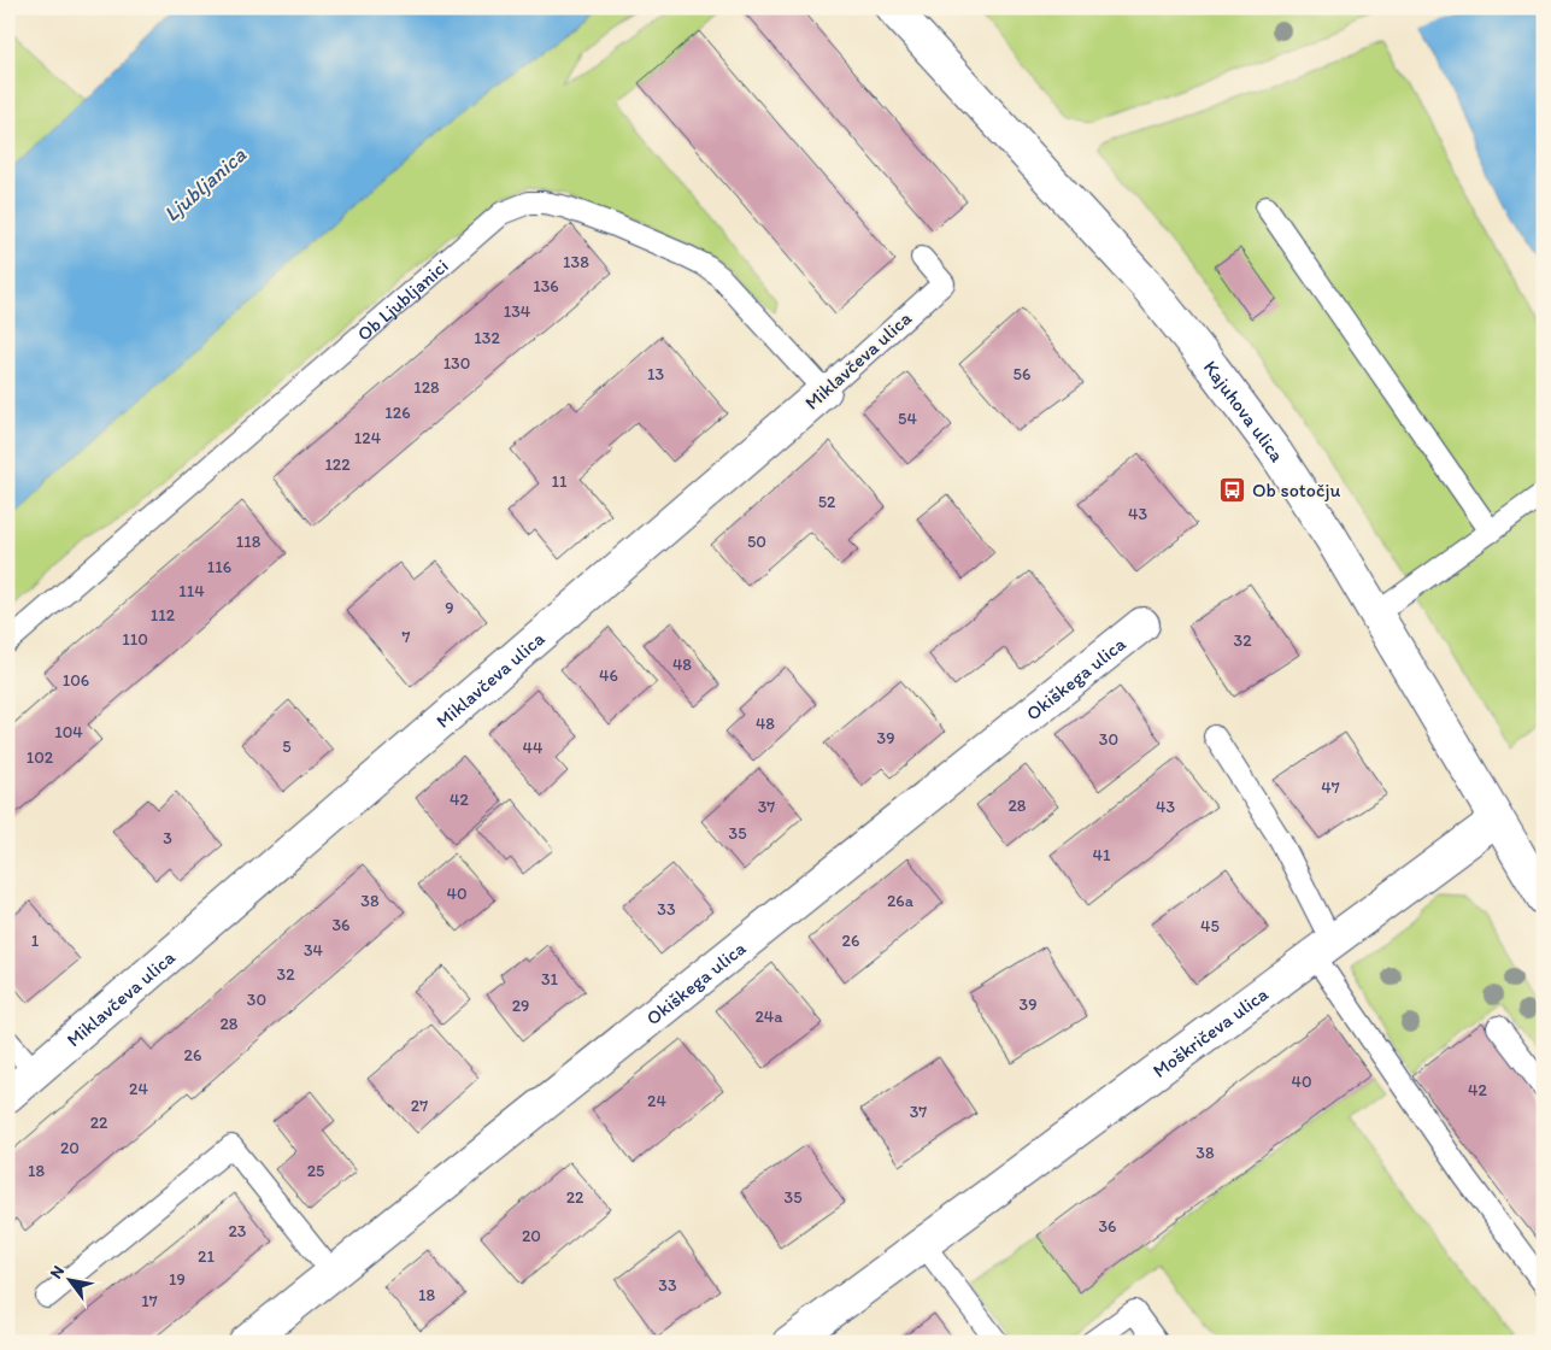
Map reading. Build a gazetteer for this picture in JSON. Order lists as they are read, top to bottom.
{
  "streets": {
    "street": [
      "Miklavčeva ulica",
      "Kajuhova ulica",
      "Okiškega ulica",
      "Moškričeva ulica"
    ],
    "lane": ["Ob Ljubljanici"]
  },
  "crossings": [
    ["Ob Ljubljanici", "Miklavčeva ulica"],
    ["Kajuhova ulica", "Moškričeva ulica"]
  ],
  "water": ["Ljubljanica"],
  "places": {
    "bus stop": ["Ob sotočju"]
  },
  "house_numbers": [
    "138",
    "136",
    "134",
    "132",
    "130",
    "13",
    "56",
    "128",
    "126",
    "54",
    "124",
    "122",
    "11",
    "52",
    "43",
    "118",
    "50",
    "116",
    "114",
    "9",
    "112",
    "7",
    "110",
    "32",
    "48",
    "46",
    "106",
    "48",
    "104",
    "39",
    "30",
    "5",
    "44",
    "102",
    "47",
    "42",
    "28",
    "37",
    "43",
    "35",
    "3",
    "41",
    "40",
    "38",
    "26a",
    "33",
    "36",
    "45",
    "1",
    "26",
    "34",
    "32",
    "31",
    "30",
    "39",
    "29",
    "24a",
    "28",
    "26",
    "40",
    "24",
    "42",
    "24",
    "27",
    "37",
    "22",
    "20",
    "38",
    "18",
    "25",
    "22",
    "35",
    "36",
    "23",
    "20",
    "21",
    "19",
    "33",
    "18",
    "17"
  ],
  "north": "top left"
}
